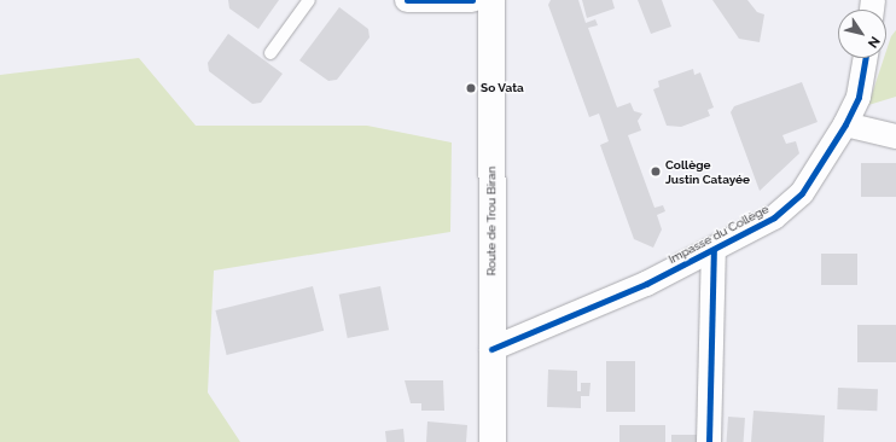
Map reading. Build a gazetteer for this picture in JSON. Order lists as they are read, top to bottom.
{
  "streets": {
    "main road": ["Route de Trou Biran"],
    "street": ["Impasse du Collège"]
  },
  "crossings": [
    ["Route de Trou Biran", "Impasse du Collège"]
  ],
  "places": ["So Vata", "Collège Justin Catayée"],
  "north": "bottom right"
}
